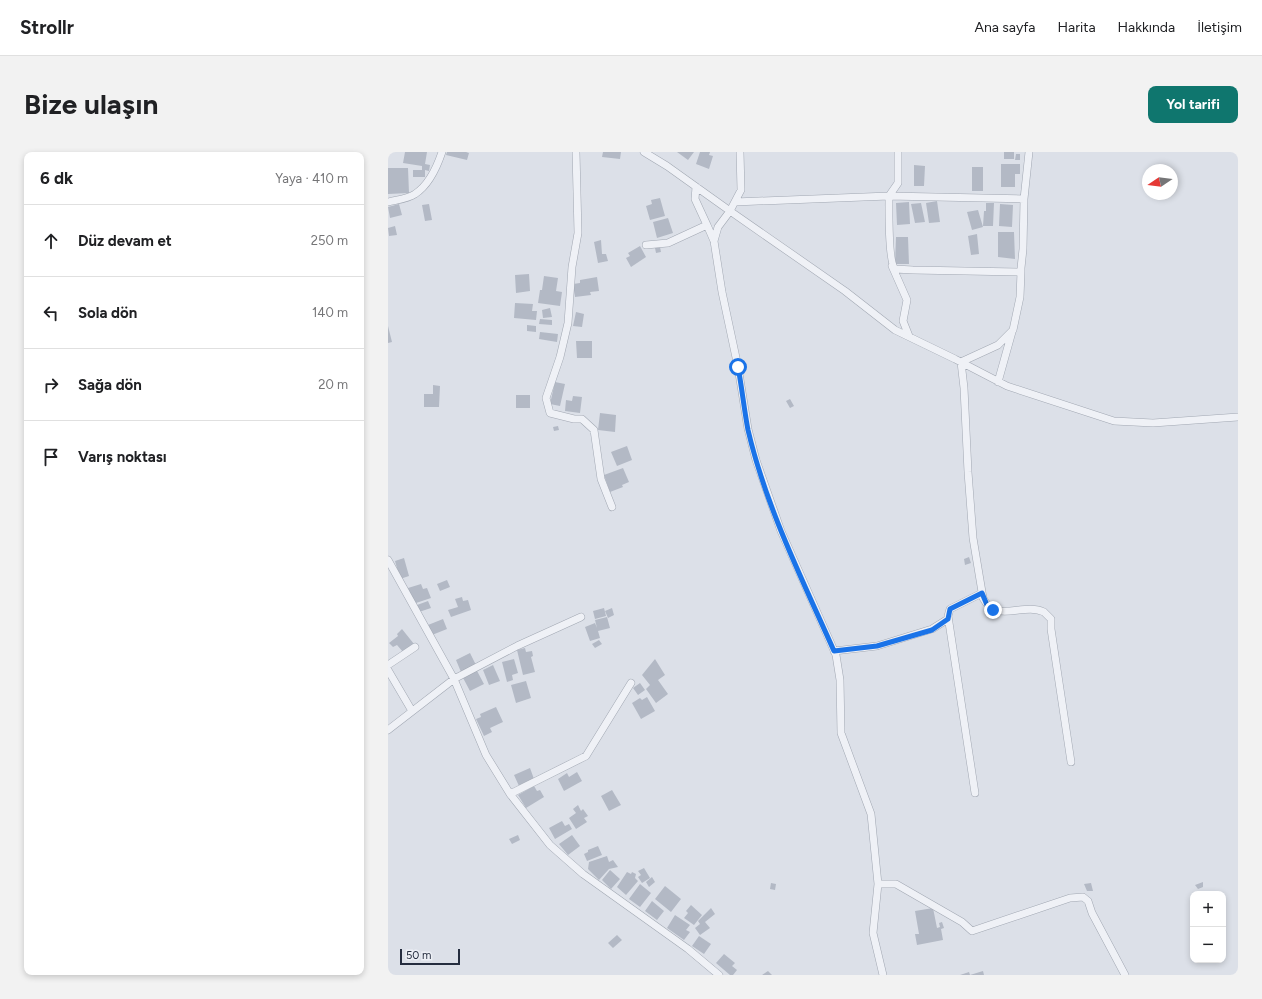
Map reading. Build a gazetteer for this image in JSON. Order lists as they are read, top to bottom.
{
  "scale_bar": "50 m",
  "north": "left",
  "page": {
    "header": "Strollr",
    "nav": [
      "Ana sayfa",
      "Harita",
      "Hakkında",
      "İletişim"
    ],
    "buttons": "Yol tarifi",
    "title": "Bize ulaşın",
    "heading": ["6 dk", "Yaya · 410 m"],
    "list": [
      ["Düz devam et", "250 m"],
      ["Sola dön", "140 m"],
      ["Sağa dön", "20 m"],
      "Varış noktası"
    ],
    "map_buttons": ["+", "−"],
    "scale": "50 m"
  }
}
